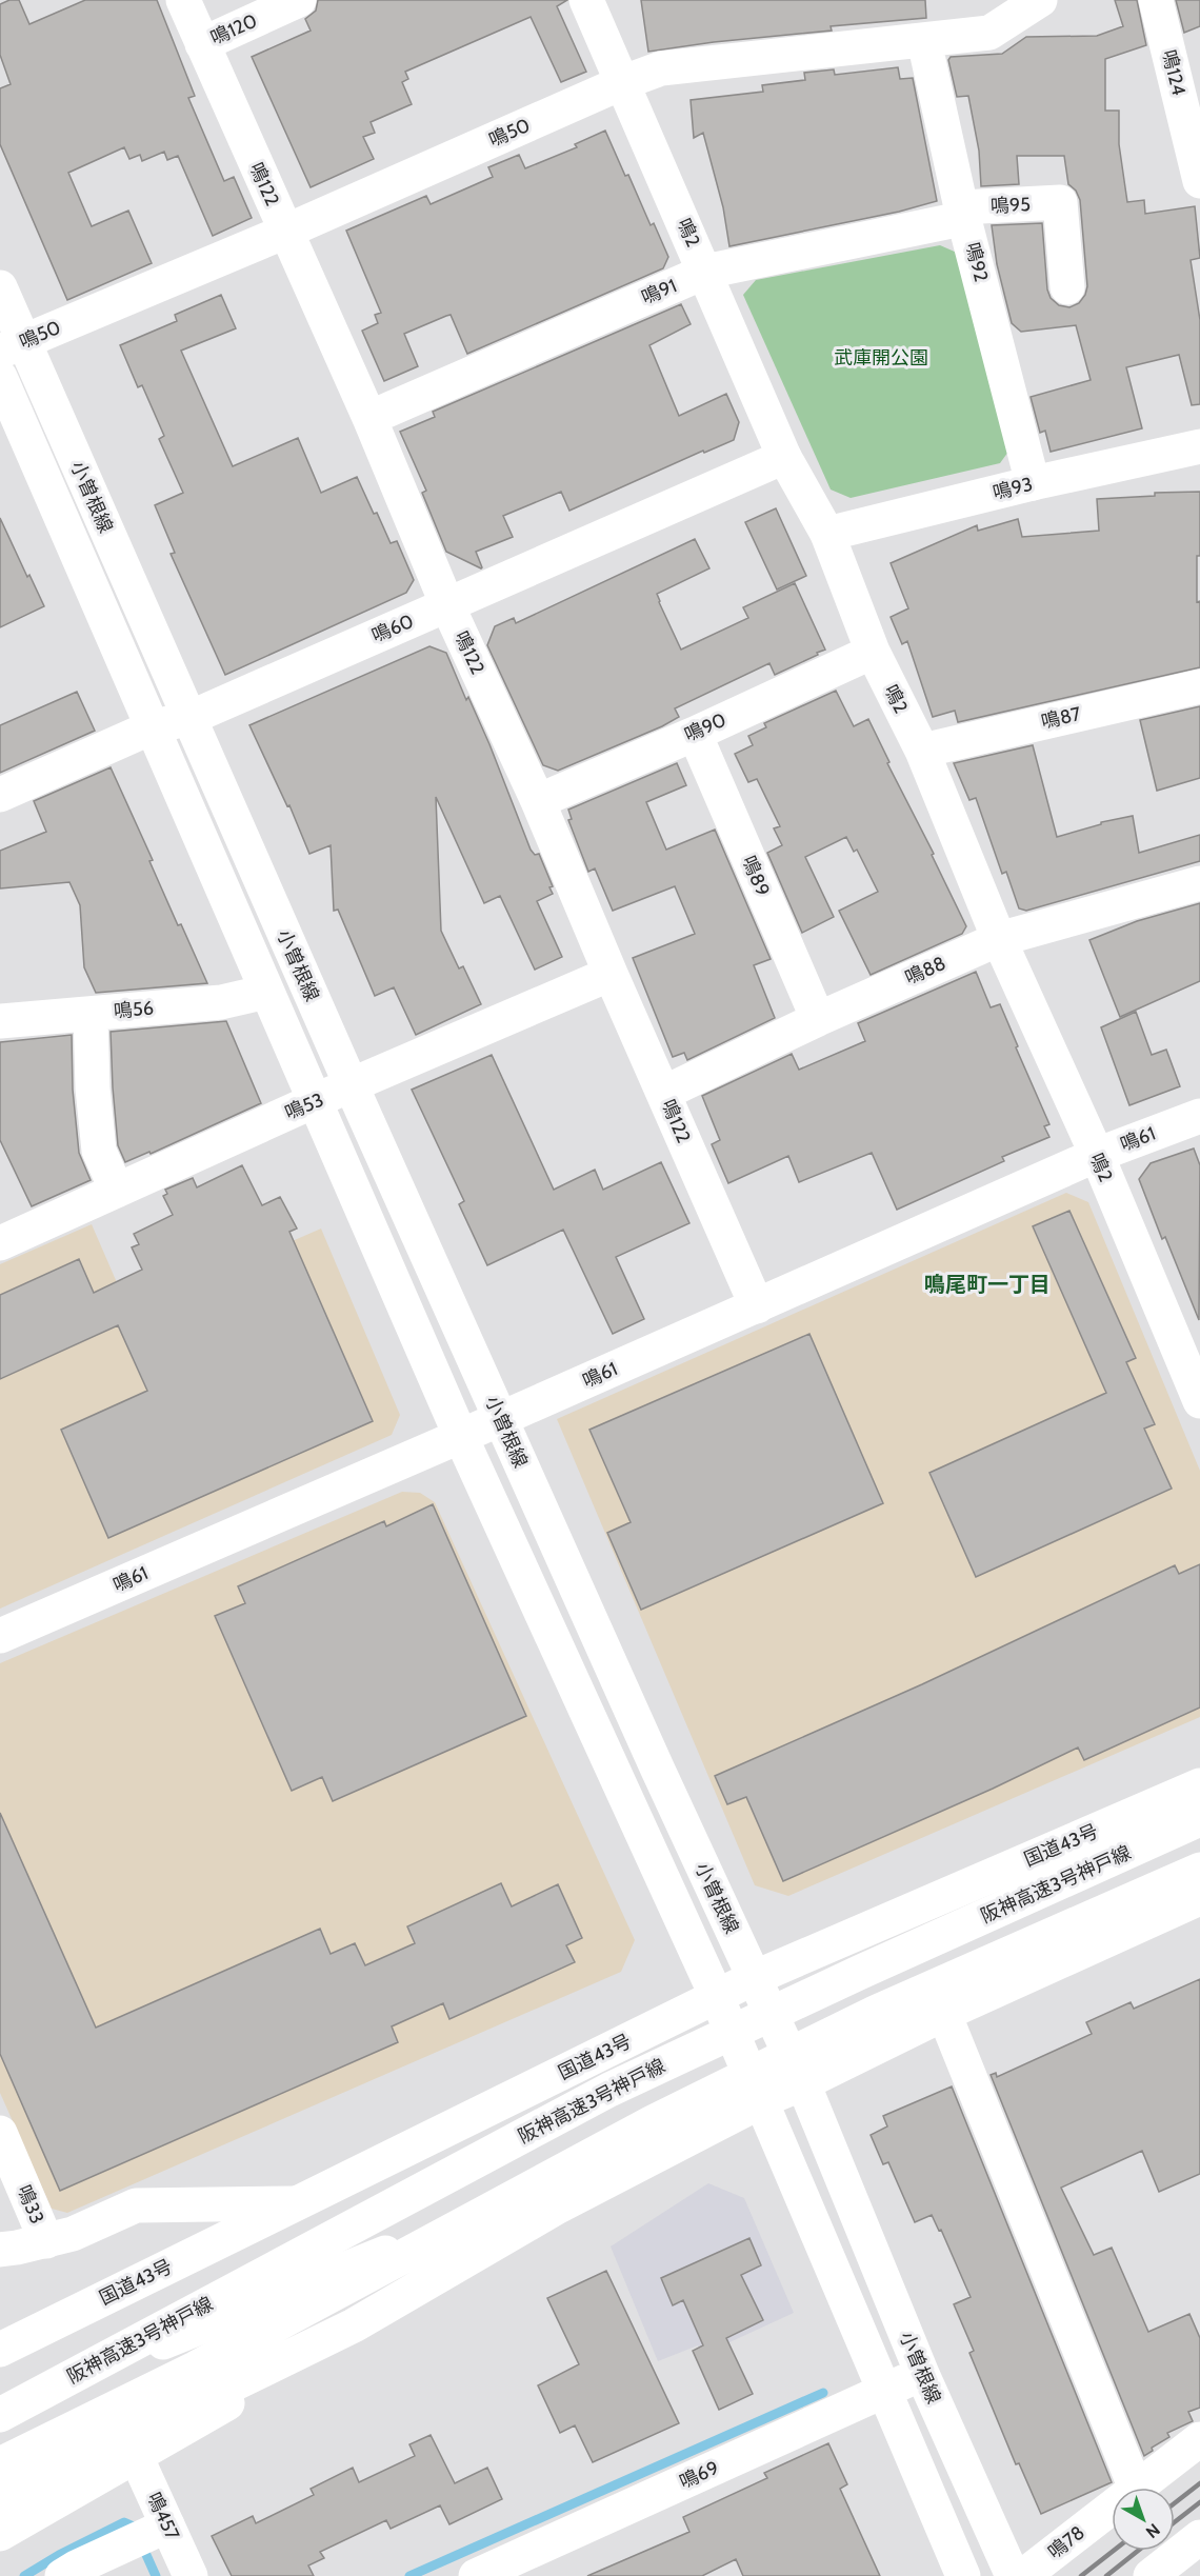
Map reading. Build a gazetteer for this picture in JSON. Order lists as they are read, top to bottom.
{
  "streets": {
    "main road": [
      "鳴120",
      "鳴124",
      "鳴50",
      "鳴122",
      "鳴95",
      "鳴2",
      "鳴92",
      "鳴91",
      "鳴93",
      "小曽根線",
      "鳴60",
      "鳴87",
      "鳴90",
      "鳴89",
      "鳴88",
      "鳴56",
      "鳴53",
      "鳴61",
      "国道43号",
      "阪神高速3号神戸線",
      "鳴33",
      "鳴69",
      "鳴457",
      "鳴78"
    ]
  },
  "crossings": [
    ["鳴120", "鳴122"],
    ["鳴50", "鳴122"],
    ["鳴50", "鳴2"],
    ["鳴50", "鳴92"],
    ["鳴50", "小曽根線"],
    ["鳴122", "鳴91"],
    ["鳴122", "鳴60"],
    ["鳴122", "鳴90"],
    ["鳴122", "鳴88"],
    ["鳴122", "鳴53"],
    ["鳴122", "鳴61"],
    ["鳴95", "鳴92"],
    ["鳴95", "鳴91"],
    ["鳴2", "鳴91"],
    ["鳴2", "鳴93"],
    ["鳴2", "鳴60"],
    ["鳴2", "鳴87"],
    ["鳴2", "鳴90"],
    ["鳴2", "鳴88"],
    ["鳴2", "鳴61"],
    ["鳴92", "鳴91"],
    ["鳴92", "鳴93"],
    ["小曽根線", "鳴60"],
    ["小曽根線", "鳴56"],
    ["小曽根線", "鳴53"],
    ["小曽根線", "鳴61"],
    ["小曽根線", "国道43号"],
    ["小曽根線", "鳴69"],
    ["鳴90", "鳴89"],
    ["鳴89", "鳴88"]
  ],
  "districts": ["鳴尾町一丁目"],
  "parks": ["武庫開公園"],
  "north": "bottom right"
}
